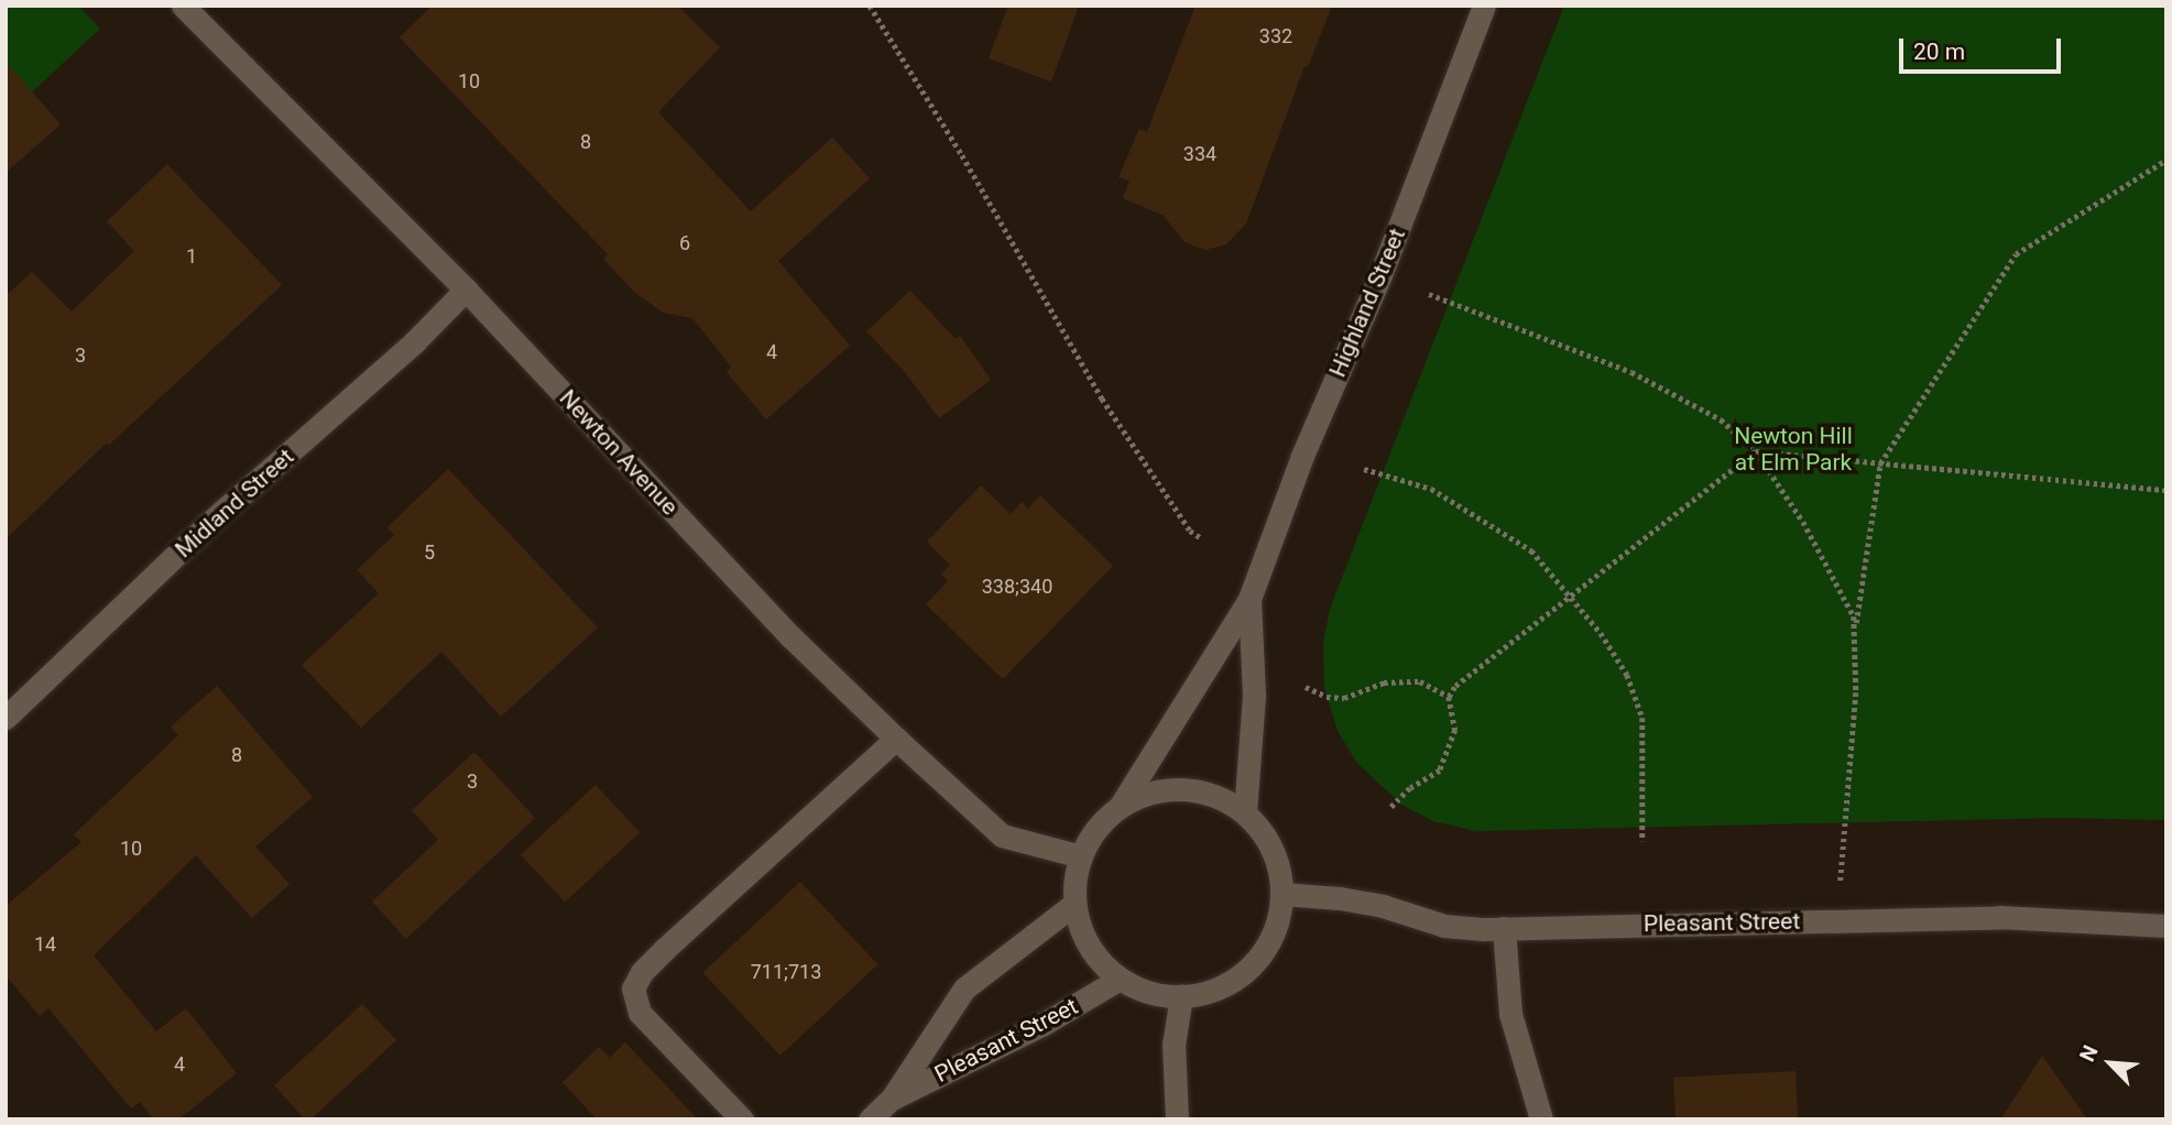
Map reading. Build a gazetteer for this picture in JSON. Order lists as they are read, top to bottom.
{
  "streets": {
    "main road": [
      "Highland Street",
      "Newton Avenue",
      "Midland Street",
      "Pleasant Street"
    ]
  },
  "crossings": [
    ["Highland Street", "Newton Avenue"],
    ["Highland Street", "Pleasant Street"],
    ["Newton Avenue", "Midland Street"],
    ["Newton Avenue", "Pleasant Street"]
  ],
  "parks": ["Newton Hill at Elm Park"],
  "house_numbers": [
    "332",
    "10",
    "8",
    "334",
    "6",
    "1",
    "4",
    "3",
    "5",
    "338;340",
    "8",
    "3",
    "10",
    "14",
    "711;713",
    "4"
  ],
  "scale_bar": "20 m",
  "north": "top left"
}
